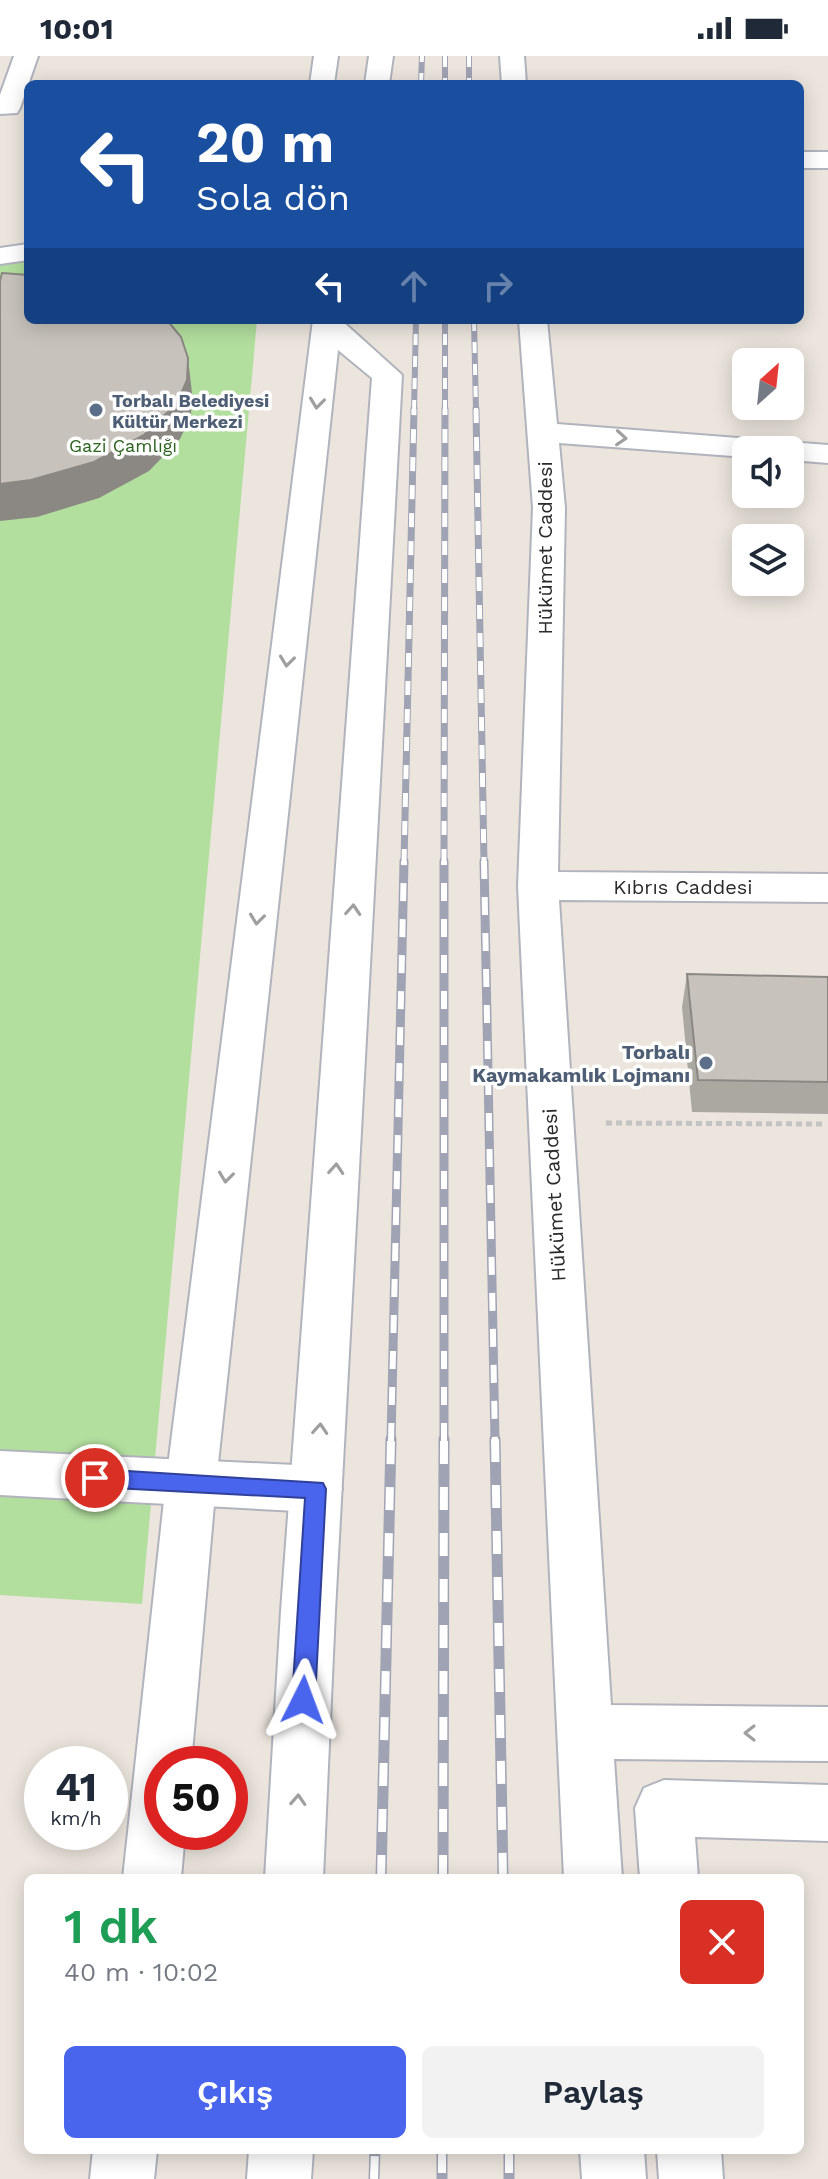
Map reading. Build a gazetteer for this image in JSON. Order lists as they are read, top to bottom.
{
  "streets": {
    "main road": ["Hükümet Caddesi", "Kıbrıs Caddesi"]
  },
  "crossings": [
    ["Hükümet Caddesi", "Kıbrıs Caddesi"]
  ],
  "parks": ["Gazi Çamlığı"],
  "places": ["Torbalı Belediyesi Kültür Merkezi", "Torbalı Kaymakamlık Lojmanı"],
  "north": "top right",
  "page": {
    "status": "10:01",
    "turn": ["20 m", "Sola dön"],
    "speed": "41 km/h",
    "limit": "50",
    "heading": ["1 dk", "40 m · 10:02"],
    "buttons": ["Çıkış", "Paylaş"]
  }
}
